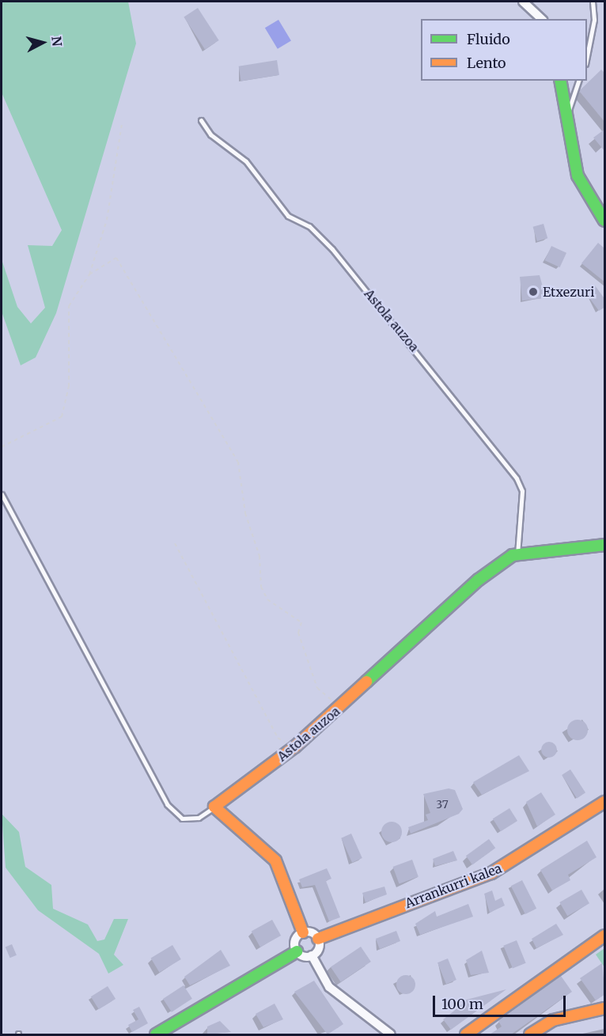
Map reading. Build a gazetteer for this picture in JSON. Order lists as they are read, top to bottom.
{
  "streets": {
    "street": ["Astola auzoa", "Arrankurri kalea"]
  },
  "places": ["Etxezuri"],
  "house_numbers": ["37"],
  "legend": ["Fluido", "Lento"],
  "scale_bar": "100 m",
  "north": "right"
}
